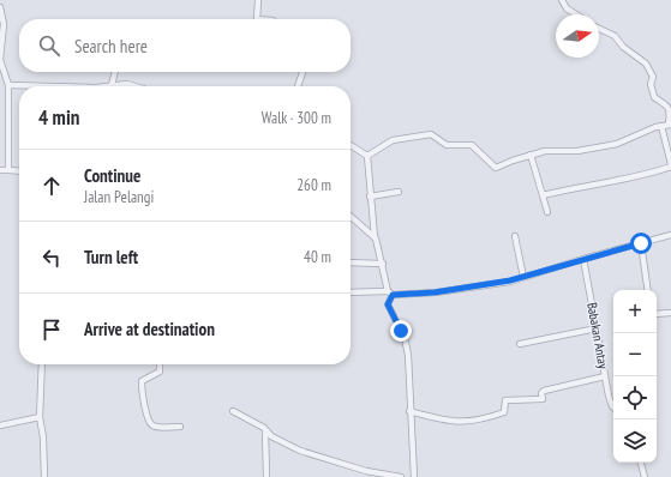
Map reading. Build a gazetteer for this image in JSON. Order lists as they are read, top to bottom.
{
  "streets": {
    "street": ["Babakan Antay"]
  },
  "north": "right",
  "page": {
    "search": "Search here",
    "heading": ["4 min", "Walk · 300 m"],
    "list": [
      ["Continue", "Jalan Pelangi", "260 m"],
      ["Turn left", "40 m"],
      "Arrive at destination"
    ],
    "map_buttons": ["+", "−"]
  }
}
